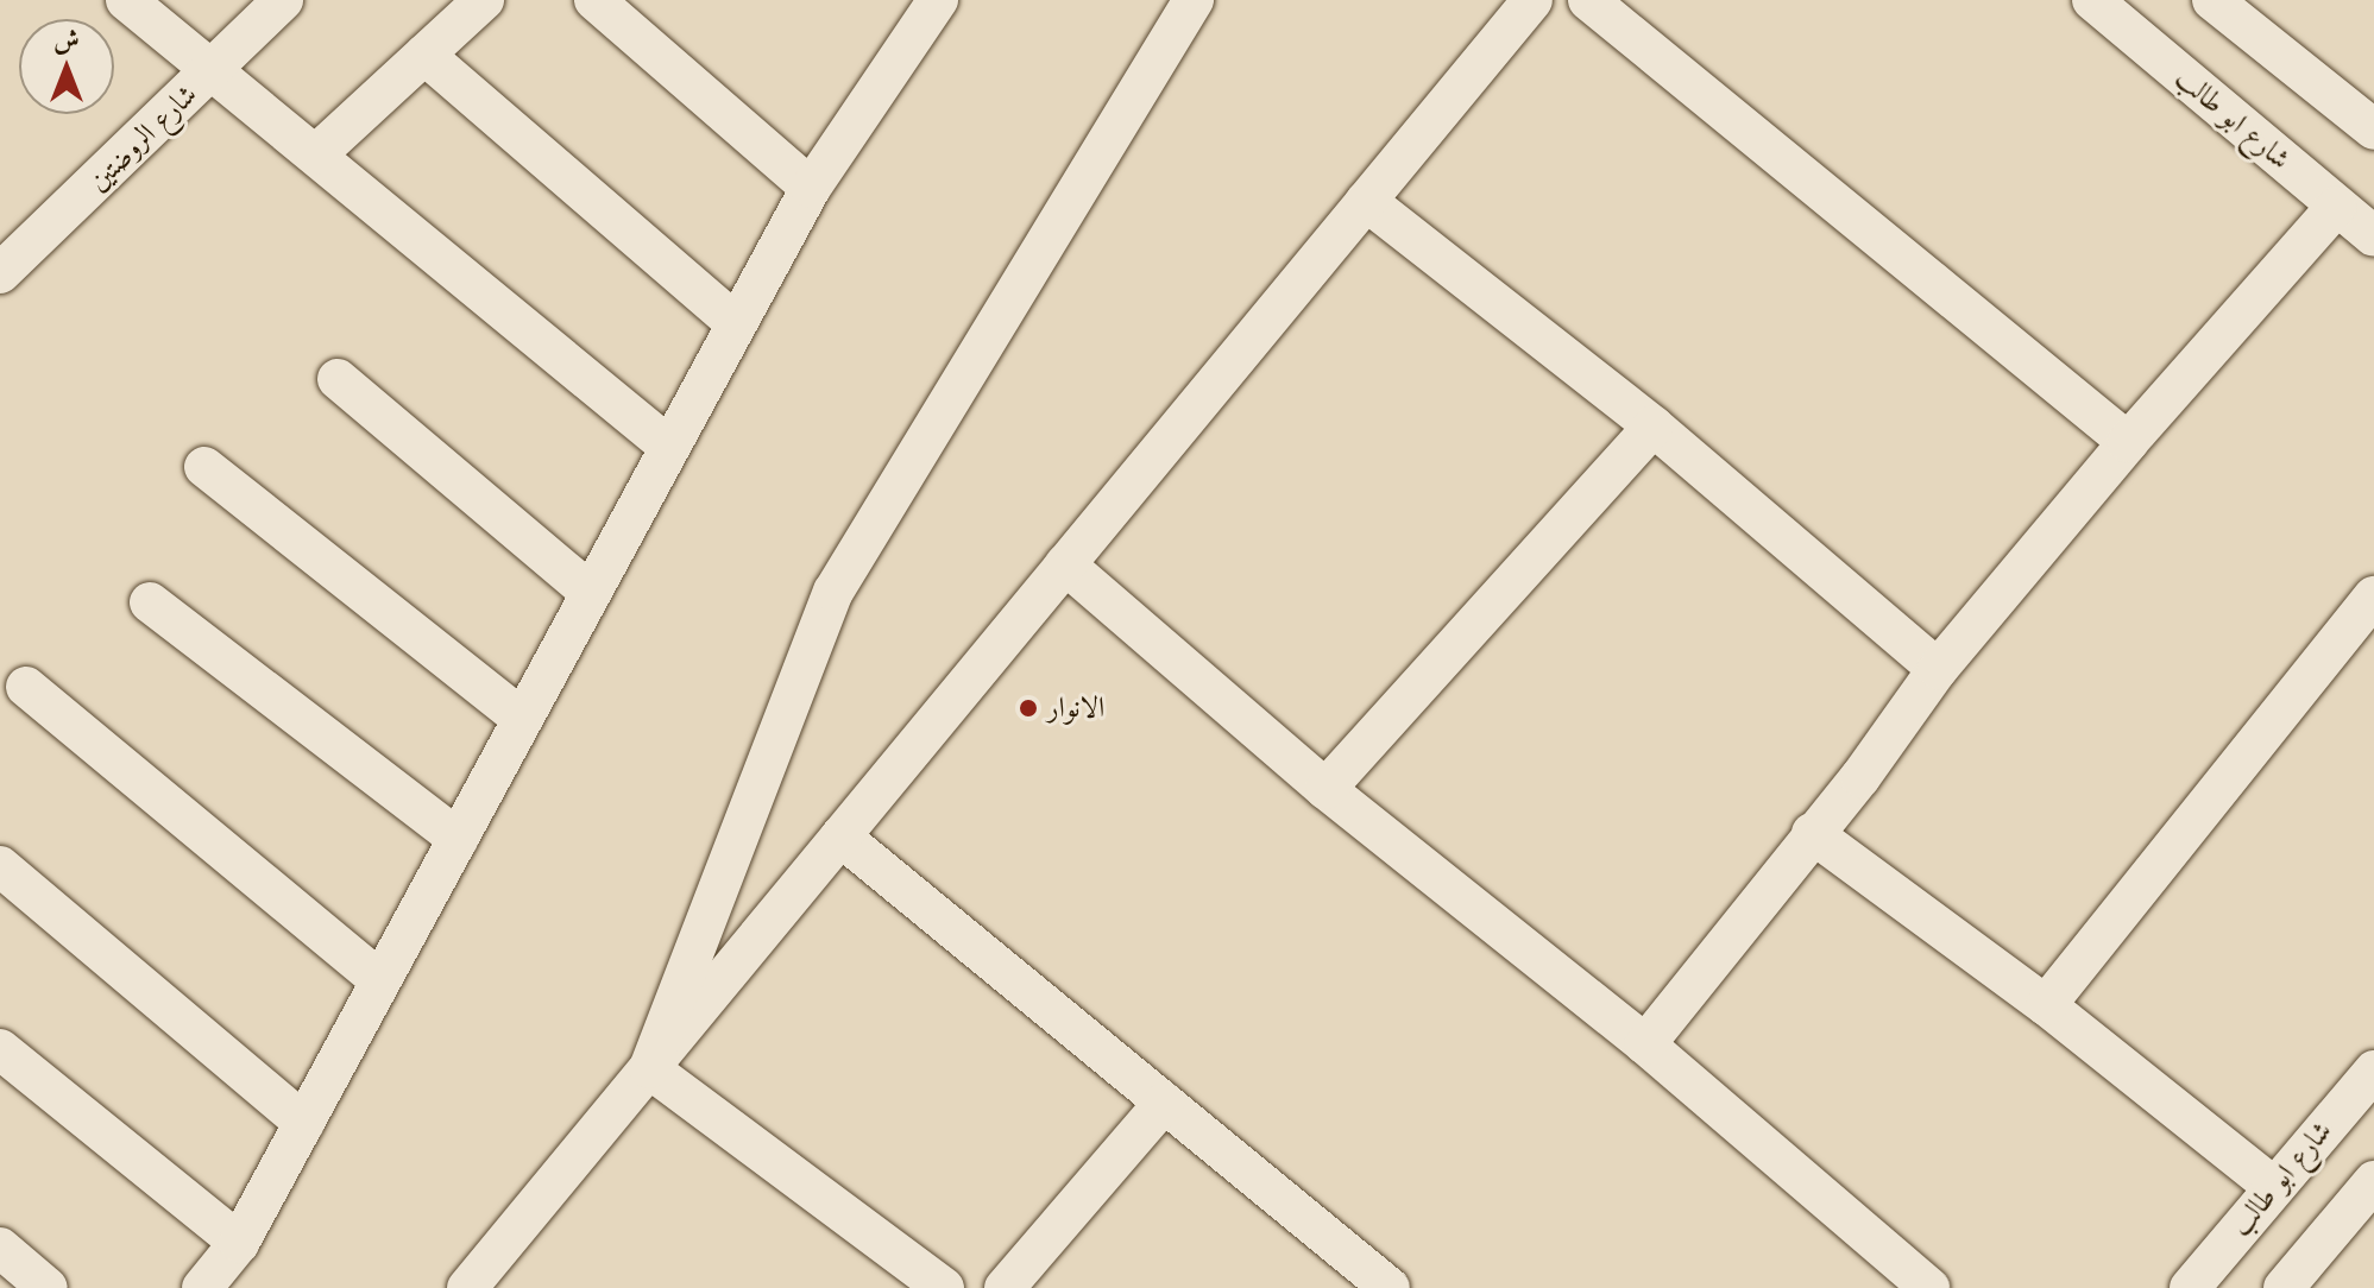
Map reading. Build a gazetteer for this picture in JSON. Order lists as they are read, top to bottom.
{
  "streets": {
    "street": ["شارع ابو طالب", "شارع الروضتين"]
  },
  "places": ["الانوار"],
  "north": "top"
}
